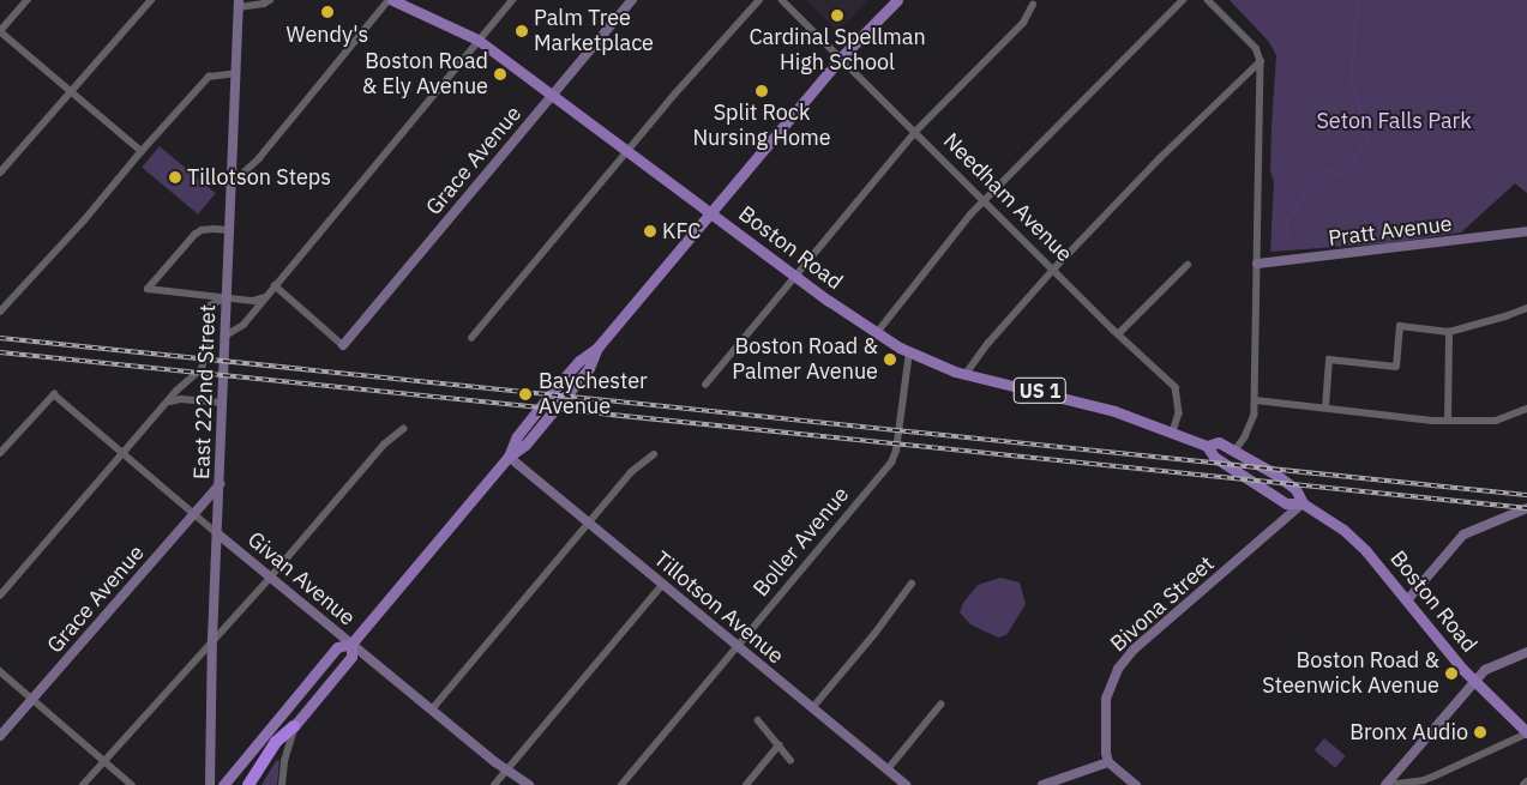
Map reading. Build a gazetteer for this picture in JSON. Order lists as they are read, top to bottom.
{
  "streets": {
    "main road": ["Boston Road", "US 1"],
    "street": [
      "Grace Avenue",
      "Needham Avenue",
      "Pratt Avenue",
      "East 222nd Street",
      "Boller Avenue",
      "Givan Avenue",
      "Bivona Street",
      "Tillotson Avenue"
    ]
  },
  "crossings": [
    ["Grace Avenue", "Boston Road"],
    ["Grace Avenue", "East 222nd Street"],
    ["Grace Avenue", "Givan Avenue"],
    ["Needham Avenue", "Boston Road"],
    ["Boston Road", "Boller Avenue"],
    ["Boston Road", "Bivona Street"],
    ["East 222nd Street", "Givan Avenue"],
    ["Boller Avenue", "Tillotson Avenue"]
  ],
  "parks": ["Seton Falls Park"],
  "places": [
    "Wendy's",
    "Cardinal Spellman High School",
    "Palm Tree Marketplace",
    "Boston Road & Ely Avenue",
    "Split Rock Nursing Home",
    "Tillotson Steps",
    "KFC",
    "Boston Road & Palmer Avenue",
    "Baychester Avenue",
    "Boston Road & Steenwick Avenue",
    "Bronx Audio"
  ]
}
